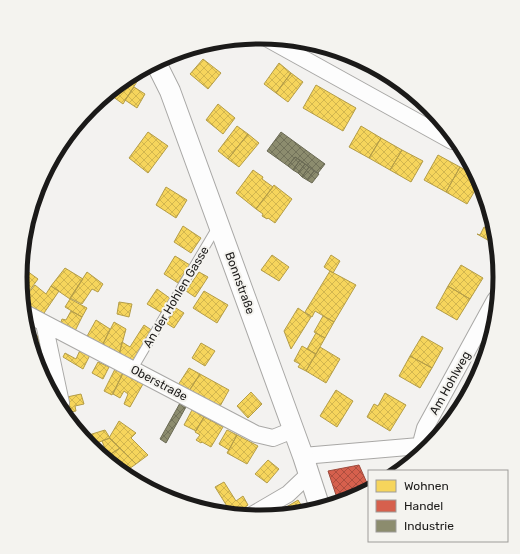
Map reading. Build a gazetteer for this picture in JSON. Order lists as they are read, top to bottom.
{
  "streets": {
    "street": ["Bonnstraße", "Oberstraße", "Am Hohlweg"],
    "lane": ["An der Hohlen Gasse"]
  },
  "crossings": [
    ["Bonnstraße", "An der Hohlen Gasse"],
    ["Bonnstraße", "Oberstraße"],
    ["An der Hohlen Gasse", "Oberstraße"]
  ],
  "legend": ["Wohnen", "Handel", "Industrie"]
}
